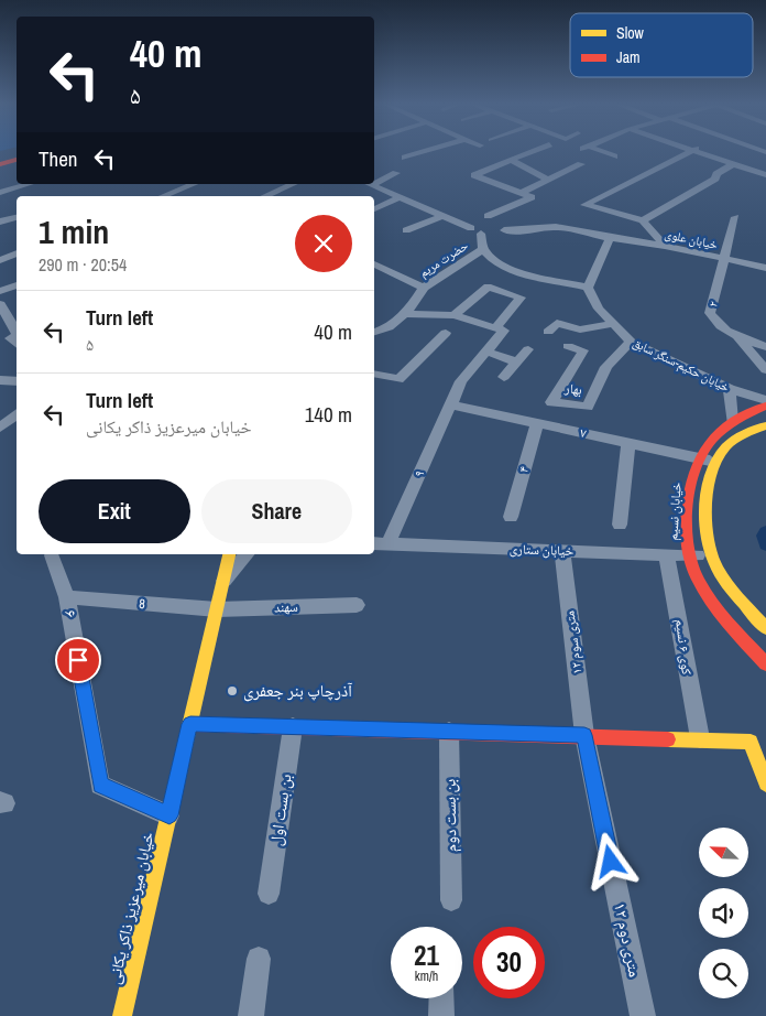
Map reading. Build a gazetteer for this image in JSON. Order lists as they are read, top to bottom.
{
  "streets": {
    "street": [
      "خیابان علوی",
      "حضرت مریم",
      "۲",
      "خیابان حکیم-سنگر سابق",
      "بهار",
      "۷",
      "۴",
      "۹",
      "خیابان نسیم",
      "خیابان ستاری",
      "8",
      "سهند",
      "۶",
      "۱۲ متری سوم",
      "کوی ۶ نسیم",
      "بن بست اول",
      "بن بست دوم",
      "خیابان میرعزیز ذاکر یکانی",
      "۱۲ متری دوم"
    ]
  },
  "crossings": [
    ["خیابان علوی", "۲"],
    ["خیابان حکیم-سنگر سابق", "بهار"],
    ["۷", "۴"],
    ["۷", "۹"],
    ["۷", "خیابان نسیم"],
    ["۹", "خیابان ستاری"],
    ["خیابان نسیم", "خیابان ستاری"],
    ["خیابان ستاری", "۱۲ متری سوم"],
    ["خیابان ستاری", "کوی ۶ نسیم"],
    ["8", "سهند"],
    ["8", "۶"],
    ["8", "خیابان میرعزیز ذاکر یکانی"],
    ["سهند", "خیابان میرعزیز ذاکر یکانی"],
    ["۶", "خیابان میرعزیز ذاکر یکانی"],
    ["۱۲ متری سوم", "۱۲ متری دوم"]
  ],
  "places": ["آذرچاپ بنر جعفری"],
  "legend": ["Slow", "Jam"],
  "north": "top left",
  "page": {
    "turn": ["40 m", "۵"],
    "then": "Then",
    "heading": ["1 min", "290 m · 20:54"],
    "list": [
      {
        "name": "Turn left",
        "note": "۵",
        "value": "40 m"
      },
      {
        "name": "Turn left",
        "note": "خیابان میرعزیز ذاکر یکانی",
        "value": "140 m"
      }
    ],
    "buttons": ["Exit", "Share"],
    "speed": "21 km/h",
    "limit": "30"
  }
}
